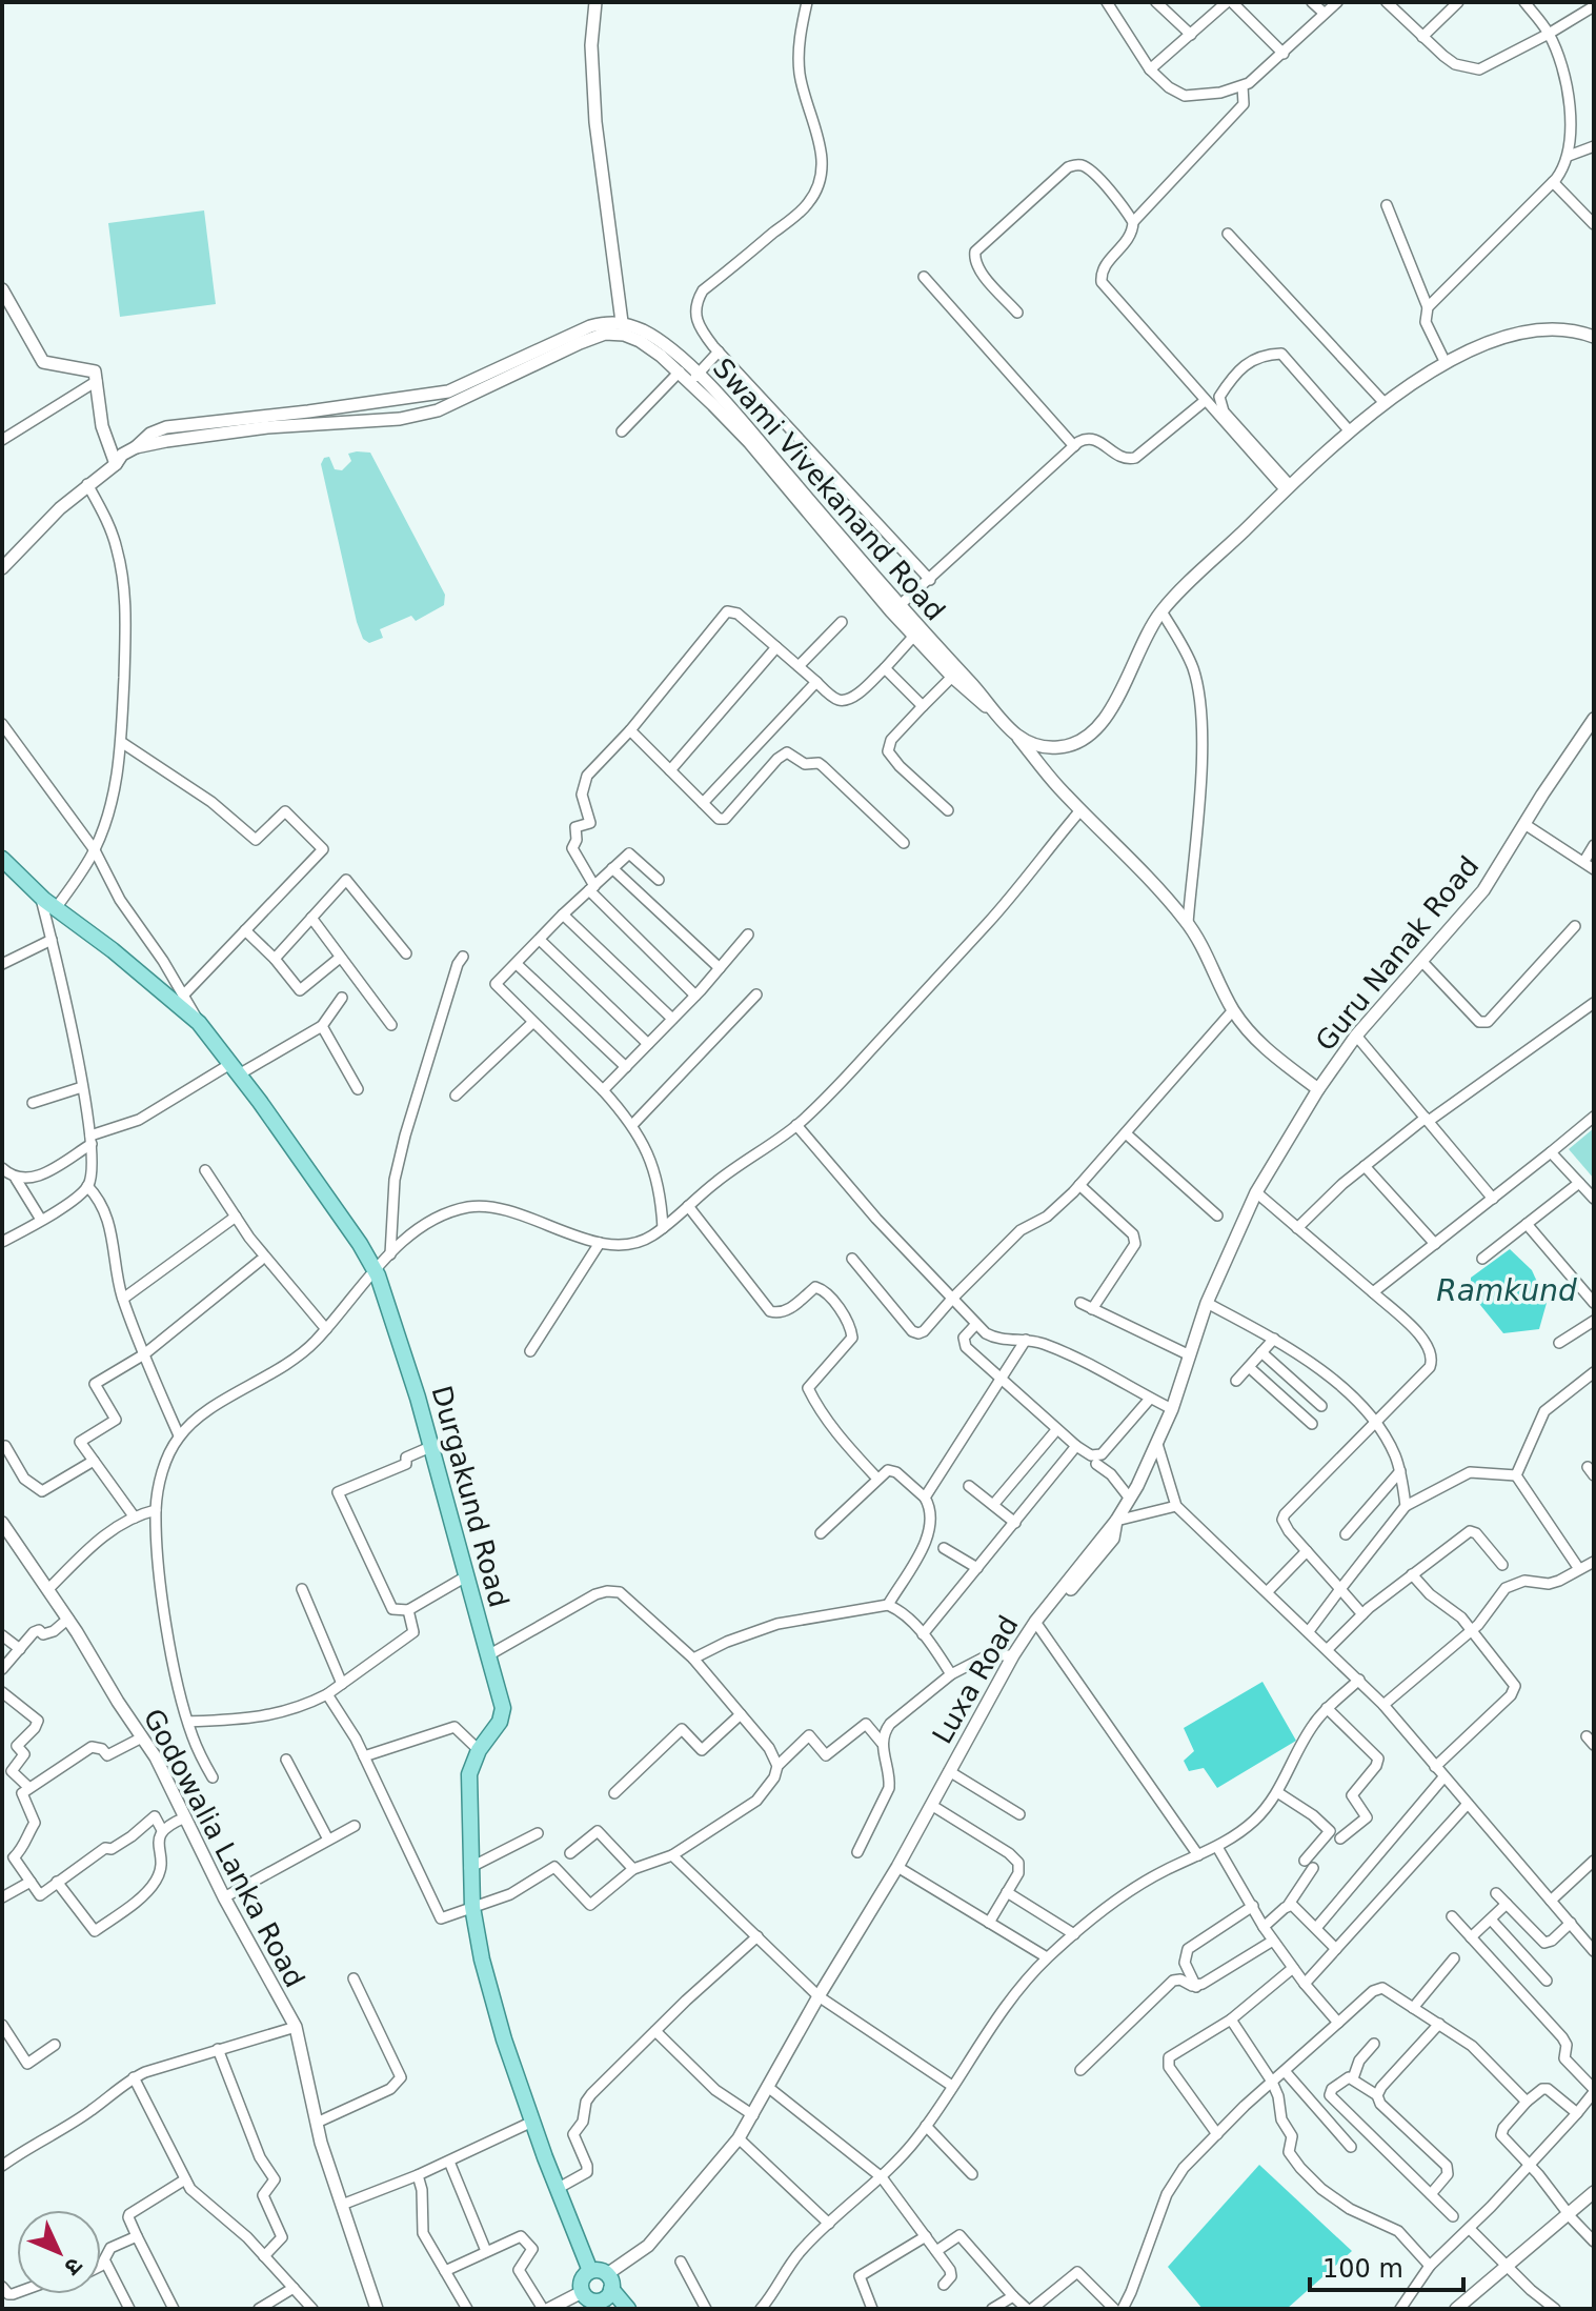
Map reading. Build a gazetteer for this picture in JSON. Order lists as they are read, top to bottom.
{
  "streets": {
    "main road": ["Durgakund Road"],
    "street": [
      "Swami Vivekanand Road",
      "Guru Nanak Road",
      "Luxa Road",
      "Godowalia Lanka Road"
    ]
  },
  "crossings": [
    ["Guru Nanak Road", "Luxa Road"]
  ],
  "water": ["Ramkund"],
  "scale_bar": "100 m",
  "north": "bottom right"
}
